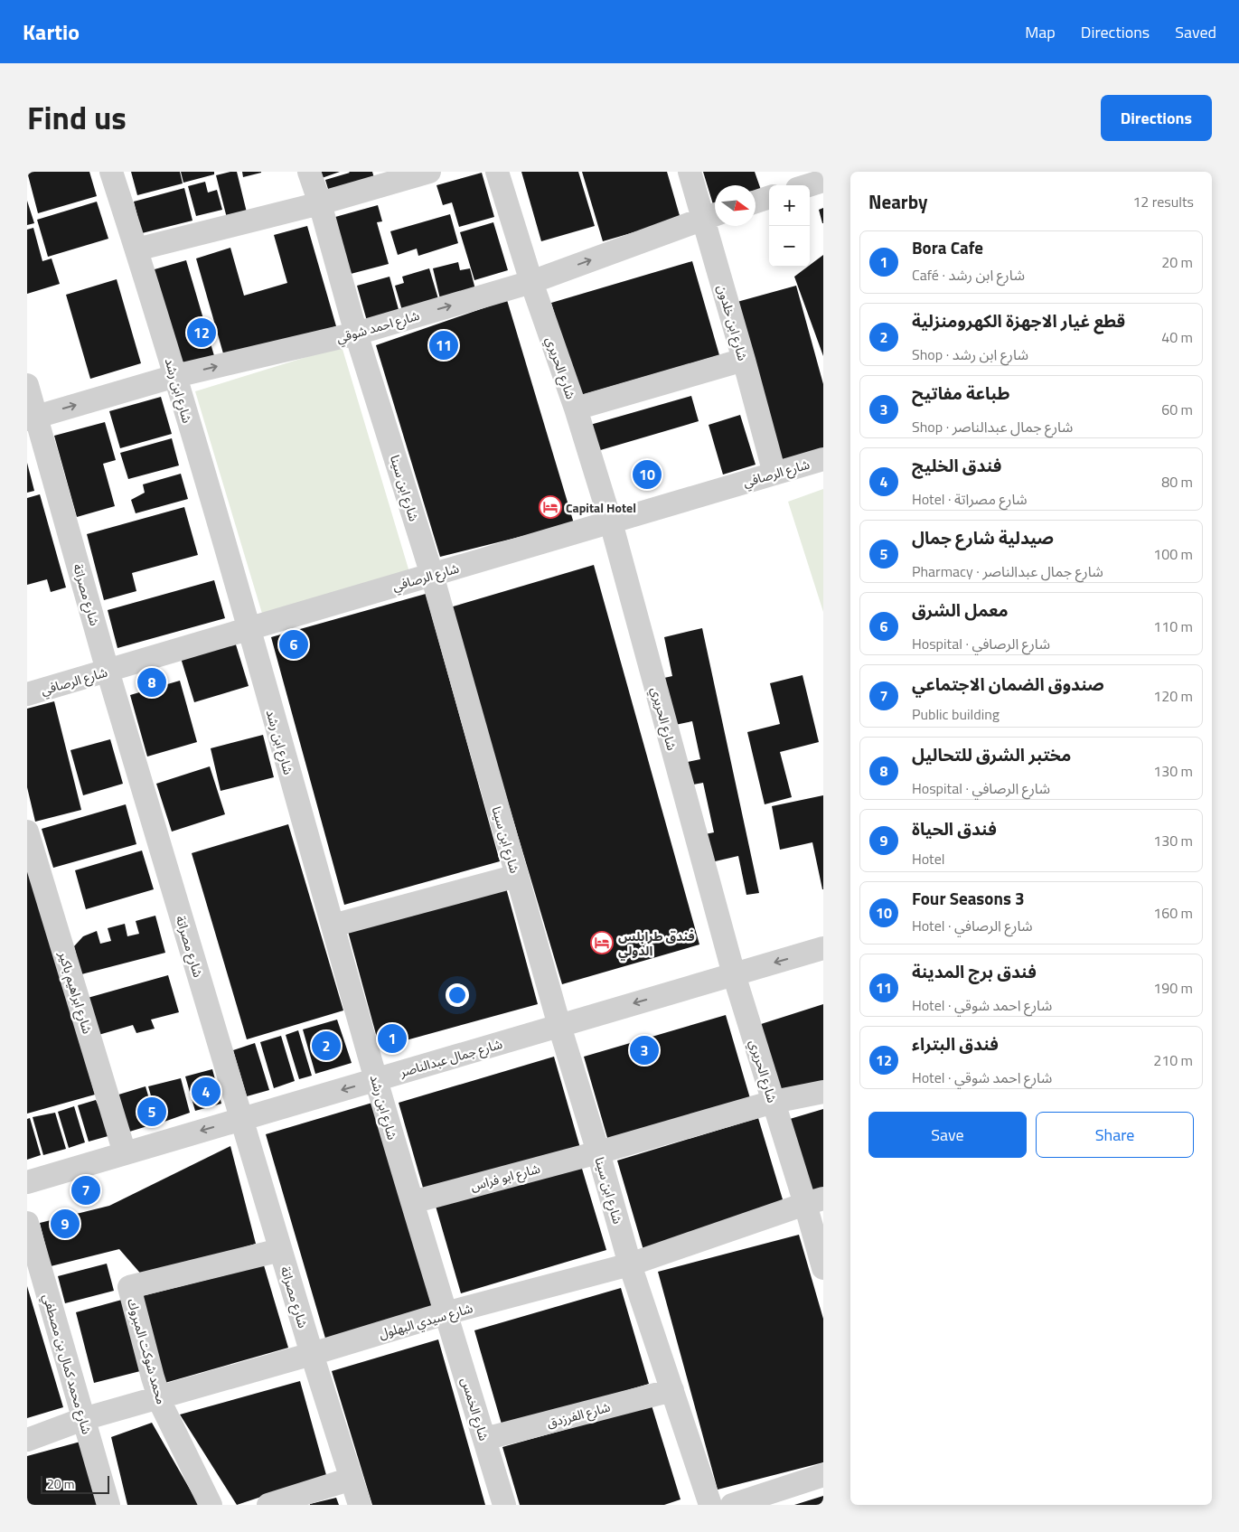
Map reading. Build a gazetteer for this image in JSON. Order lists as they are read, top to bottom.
{
  "streets": {
    "street": [
      "شارع ابن خلدون",
      "شارع احمد شوقي",
      "شارع الحريري",
      "شارع ابن رشد",
      "شارع الرصافي",
      "شارع ابن سينا",
      "شارع مصراتة",
      "شارع ابراهيم باكير",
      "شارع جمال عبدالناصر",
      "شارع ابو فراس",
      "شارع سيدي البهلول",
      "محمد شوكت المبروك",
      "شارع محمد كمال بن مصطفي",
      "شارع الخمس",
      "شارع الفرزدق"
    ]
  },
  "crossings": [
    ["شارع ابن خلدون", "شارع احمد شوقي"],
    ["شارع ابن خلدون", "شارع الرصافي"],
    ["شارع احمد شوقي", "شارع الحريري"],
    ["شارع احمد شوقي", "شارع ابن رشد"],
    ["شارع احمد شوقي", "شارع ابن سينا"],
    ["شارع احمد شوقي", "شارع مصراتة"],
    ["شارع الحريري", "شارع الرصافي"],
    ["شارع الحريري", "شارع جمال عبدالناصر"],
    ["شارع الحريري", "شارع ابو فراس"],
    ["شارع الحريري", "شارع سيدي البهلول"],
    ["شارع ابن رشد", "شارع الرصافي"],
    ["شارع ابن رشد", "شارع جمال عبدالناصر"],
    ["شارع ابن رشد", "شارع ابو فراس"],
    ["شارع ابن رشد", "شارع سيدي البهلول"],
    ["شارع ابن رشد", "شارع الخمس"],
    ["شارع الرصافي", "شارع ابن سينا"],
    ["شارع الرصافي", "شارع مصراتة"],
    ["شارع ابن سينا", "شارع جمال عبدالناصر"],
    ["شارع ابن سينا", "شارع ابو فراس"],
    ["شارع ابن سينا", "شارع سيدي البهلول"],
    ["شارع ابن سينا", "شارع الفرزدق"],
    ["شارع مصراتة", "شارع جمال عبدالناصر"],
    ["شارع مصراتة", "شارع سيدي البهلول"],
    ["شارع مصراتة", "محمد شوكت المبروك"],
    ["شارع ابراهيم باكير", "شارع جمال عبدالناصر"],
    ["شارع سيدي البهلول", "محمد شوكت المبروك"],
    ["شارع سيدي البهلول", "شارع محمد كمال بن مصطفي"],
    ["شارع سيدي البهلول", "شارع الخمس"],
    ["شارع الخمس", "شارع الفرزدق"]
  ],
  "one_way": ["شارع جمال عبدالناصر"],
  "places": {
    "hotel": ["Capital Hotel", "فندق طرابلس الدولي"]
  },
  "scale_bar": "20 m",
  "north": "right",
  "page": {
    "header": "Kartio",
    "nav": ["Map", "Directions", "Saved"],
    "title": "Find us",
    "buttons": [
      "Directions",
      ["Save", "Share"]
    ],
    "heading": ["Nearby", "12 results"],
    "map_buttons": ["+", "−"],
    "list": [
      {
        "mark": "1",
        "name": "Bora Cafe",
        "note": "Café · شارع ابن رشد",
        "value": "20 m"
      },
      {
        "mark": "2",
        "name": "قطع غيار الاجهزة الكهرومنزلية",
        "note": "Shop · شارع ابن رشد",
        "value": "40 m"
      },
      {
        "mark": "3",
        "name": "طباعة مفاتيح",
        "note": "Shop · شارع جمال عبدالناصر",
        "value": "60 m"
      },
      {
        "mark": "4",
        "name": "فندق الخليج",
        "note": "Hotel · شارع مصراتة",
        "value": "80 m"
      },
      {
        "mark": "5",
        "name": "صيدلية شارع جمال",
        "note": "Pharmacy · شارع جمال عبدالناصر",
        "value": "100 m"
      },
      {
        "mark": "6",
        "name": "معمل الشرق",
        "note": "Hospital · شارع الرصافي",
        "value": "110 m"
      },
      {
        "mark": "7",
        "name": "صندوق الضمان الاجتماعي",
        "note": "Public building",
        "value": "120 m"
      },
      {
        "mark": "8",
        "name": "مختبر الشرق للتحاليل",
        "note": "Hospital · شارع الرصافي",
        "value": "130 m"
      },
      {
        "mark": "9",
        "name": "فندق الحياة",
        "note": "Hotel",
        "value": "130 m"
      },
      {
        "mark": "10",
        "name": "Four Seasons 3",
        "note": "Hotel · شارع الرصافي",
        "value": "160 m"
      },
      {
        "mark": "11",
        "name": "فندق برج المدينة",
        "note": "Hotel · شارع احمد شوقي",
        "value": "190 m"
      },
      {
        "mark": "12",
        "name": "فندق البتراء",
        "note": "Hotel · شارع احمد شوقي",
        "value": "210 m"
      }
    ],
    "pins": [
      "12",
      "11",
      "10",
      "6",
      "8",
      "1",
      "2",
      "3",
      "4",
      "5",
      "7",
      "9"
    ],
    "scale": "20 m"
  }
}
